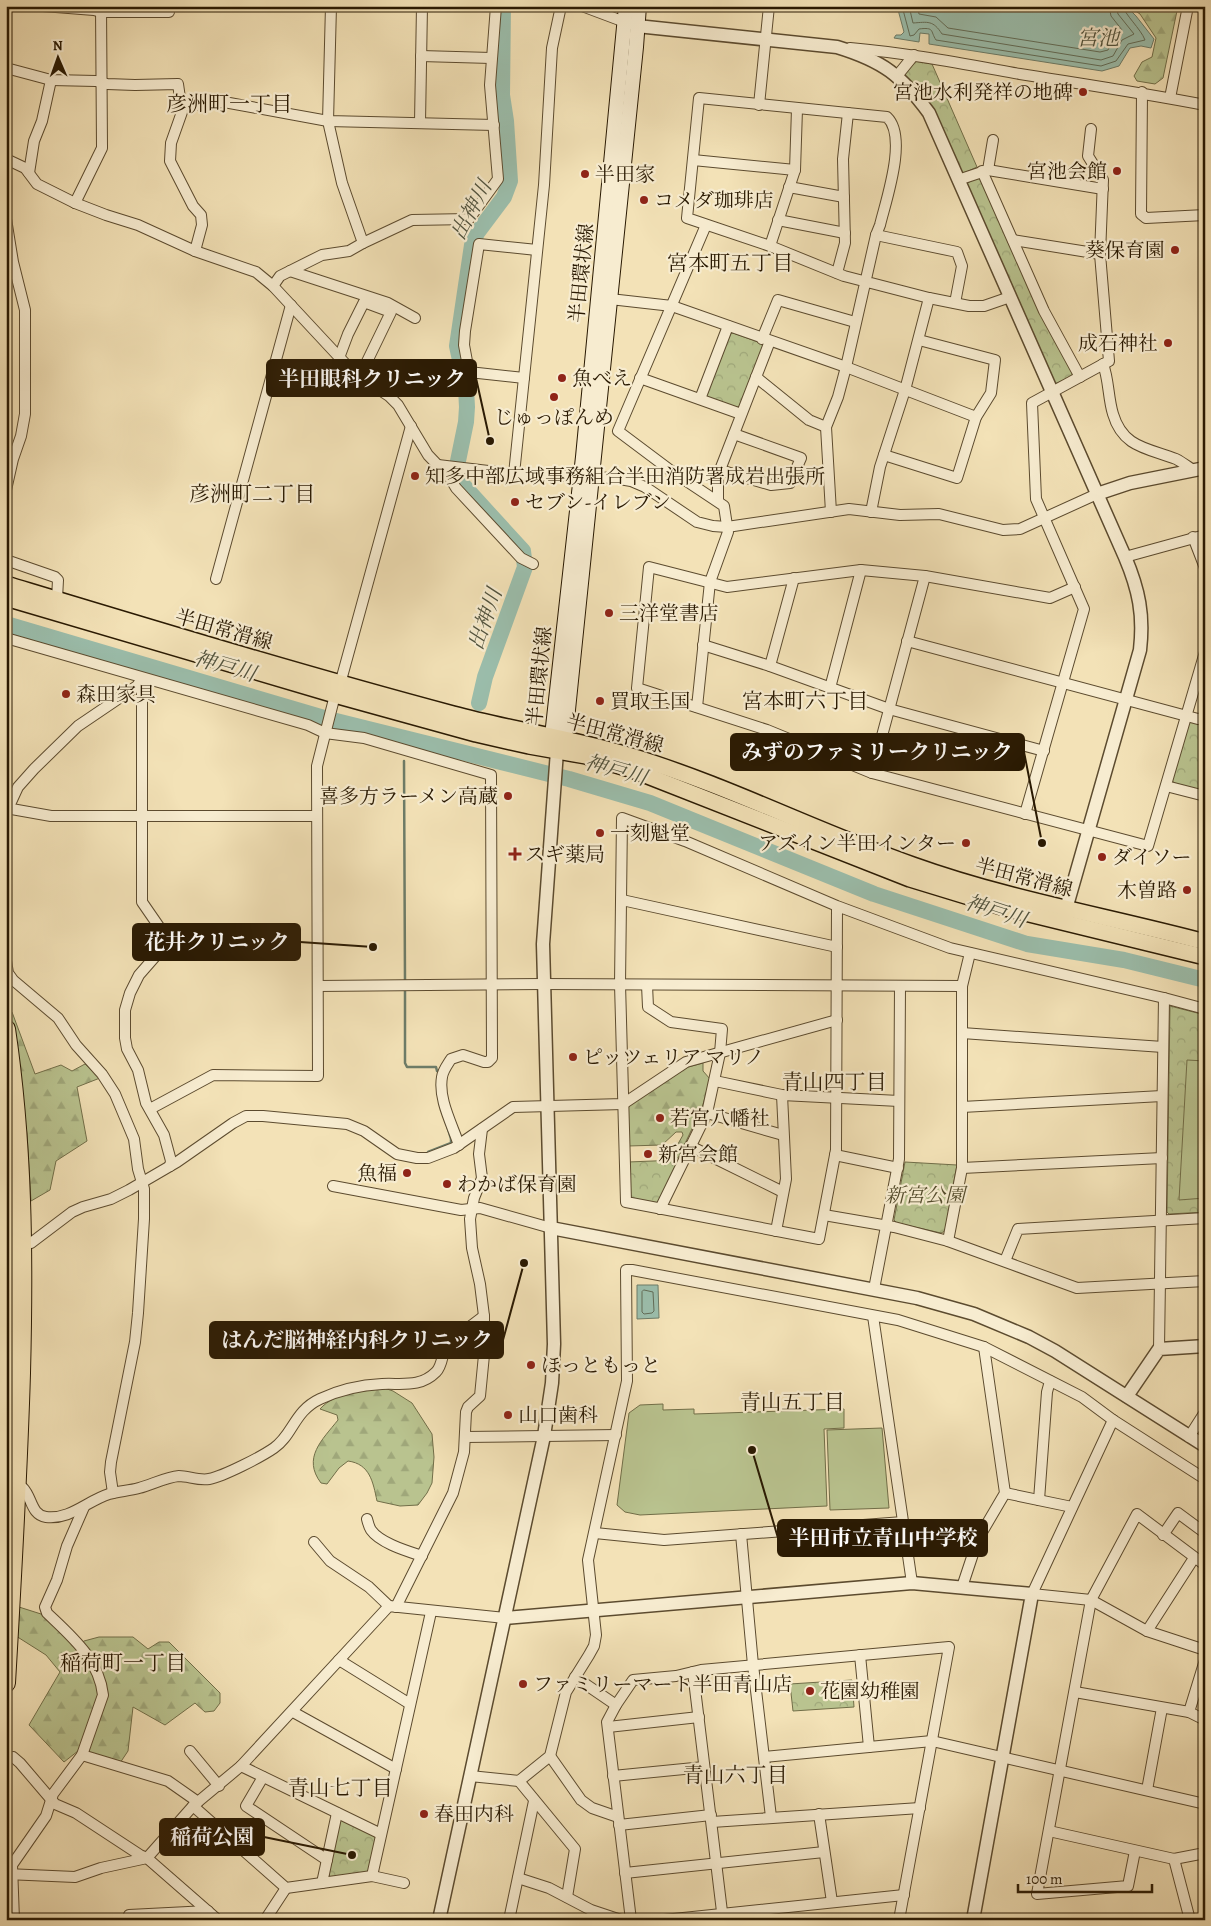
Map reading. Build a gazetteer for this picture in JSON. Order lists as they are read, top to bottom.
{
  "streets": {
    "main road": ["半田環状線", "半田常滑線"]
  },
  "crossings": [
    ["半田環状線", "半田常滑線"]
  ],
  "districts": [
    "彦洲町一丁目",
    "宮本町五丁目",
    "彦洲町二丁目",
    "宮本町六丁目",
    "青山四丁目",
    "青山五丁目",
    "稲荷町一丁目",
    "青山六丁目",
    "青山七丁目"
  ],
  "water": ["宮池", "出神川", "神戸川"],
  "parks": ["新宮公園"],
  "places": {
    "other": [
      "宮池水利発祥の地碑",
      "宮池会館",
      "半田家",
      "コメダ珈琲店",
      "葵保育園",
      "成石神社",
      "魚べえ",
      "じゅっぽんめ",
      "半田眼科クリニック",
      "知多中部広域事務組合半田消防署成岩出張所",
      "セブン-イレブン",
      "三洋堂書店",
      "森田家具",
      "買取王国",
      "喜多方ラーメン高蔵",
      "一刻魁堂",
      "アズイン半田インター",
      "みずのファミリークリニック",
      "ダイソー",
      "木曽路",
      "花井クリニック",
      "ピッツェリア マリノ",
      "若宮八幡社",
      "新宮会館",
      "魚福",
      "わかば保育園",
      "はんだ脳神経内科クリニック",
      "ほっともっと",
      "山口歯科",
      "半田市立青山中学校",
      "ファミリーマート半田青山店",
      "花園幼稚園",
      "春田内科",
      "稲荷公園"
    ],
    "health": ["スギ薬局"]
  },
  "scale_bar": "100 m",
  "north": "top"
}
